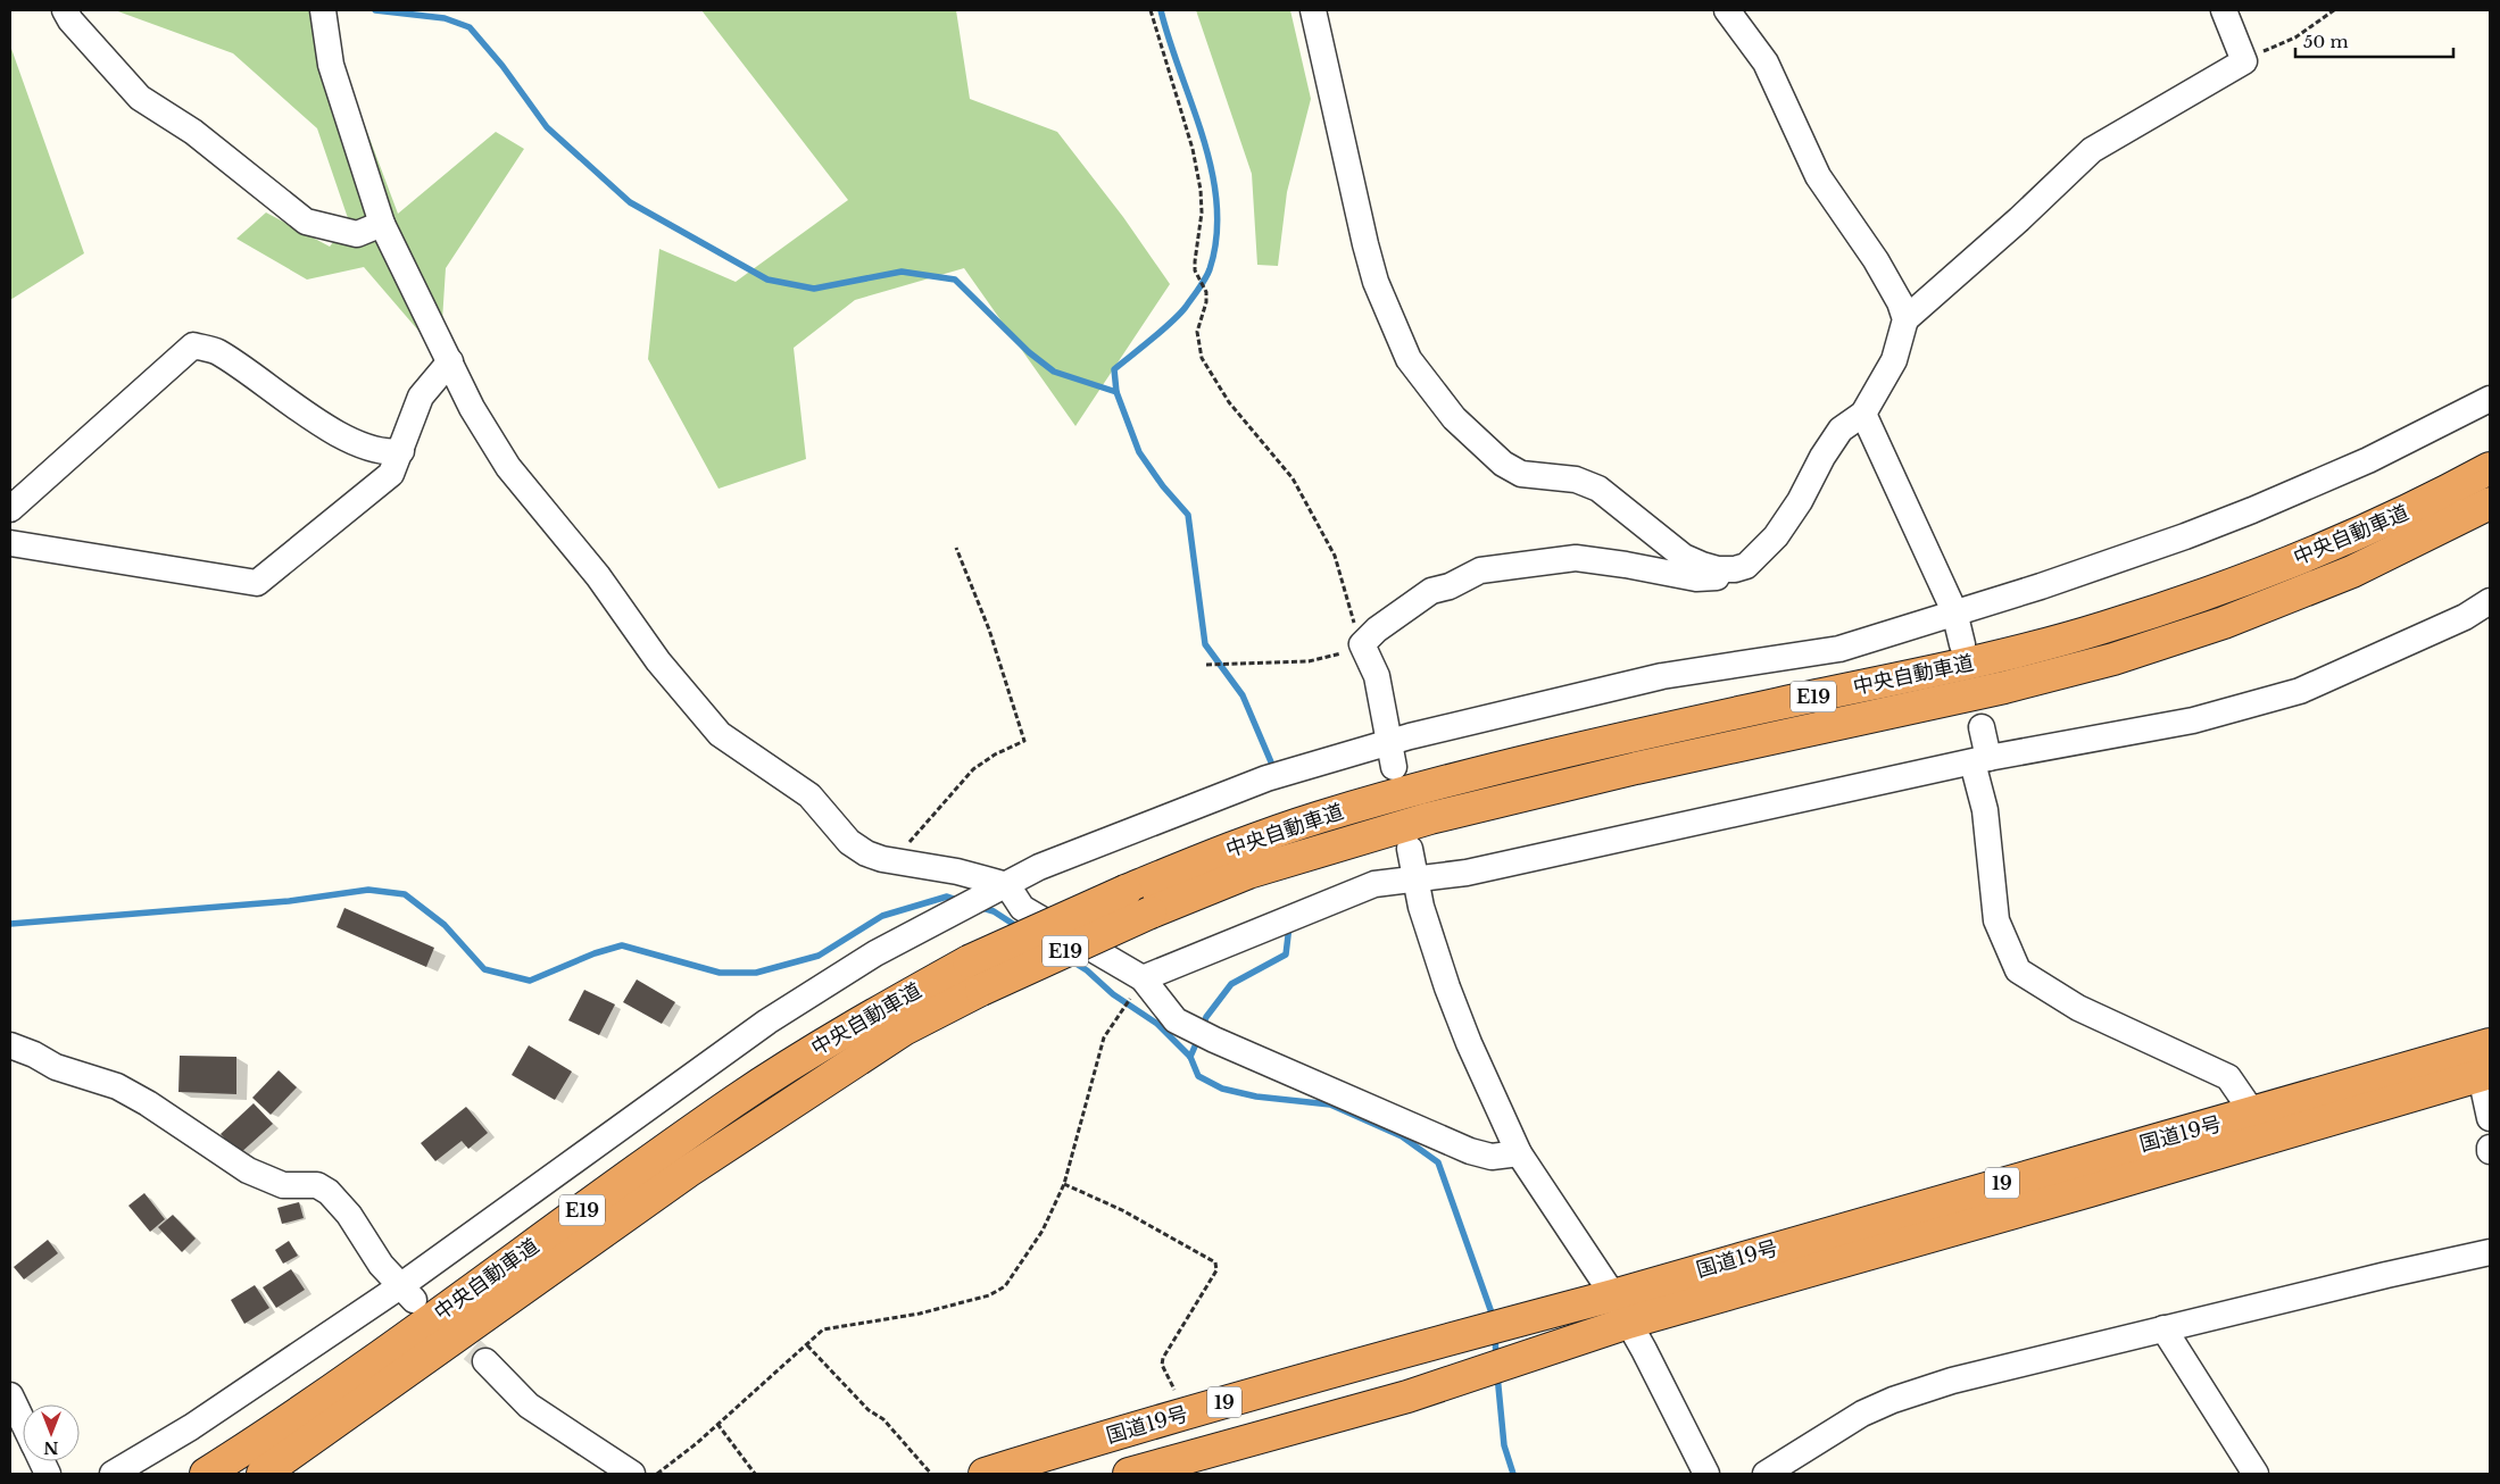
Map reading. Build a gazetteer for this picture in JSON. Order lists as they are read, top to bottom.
{
  "streets": {
    "highway": [
      "中央自動車道",
      "E19",
      "国道19号",
      "19"
    ]
  },
  "scale_bar": "50 m",
  "north": "bottom"
}
